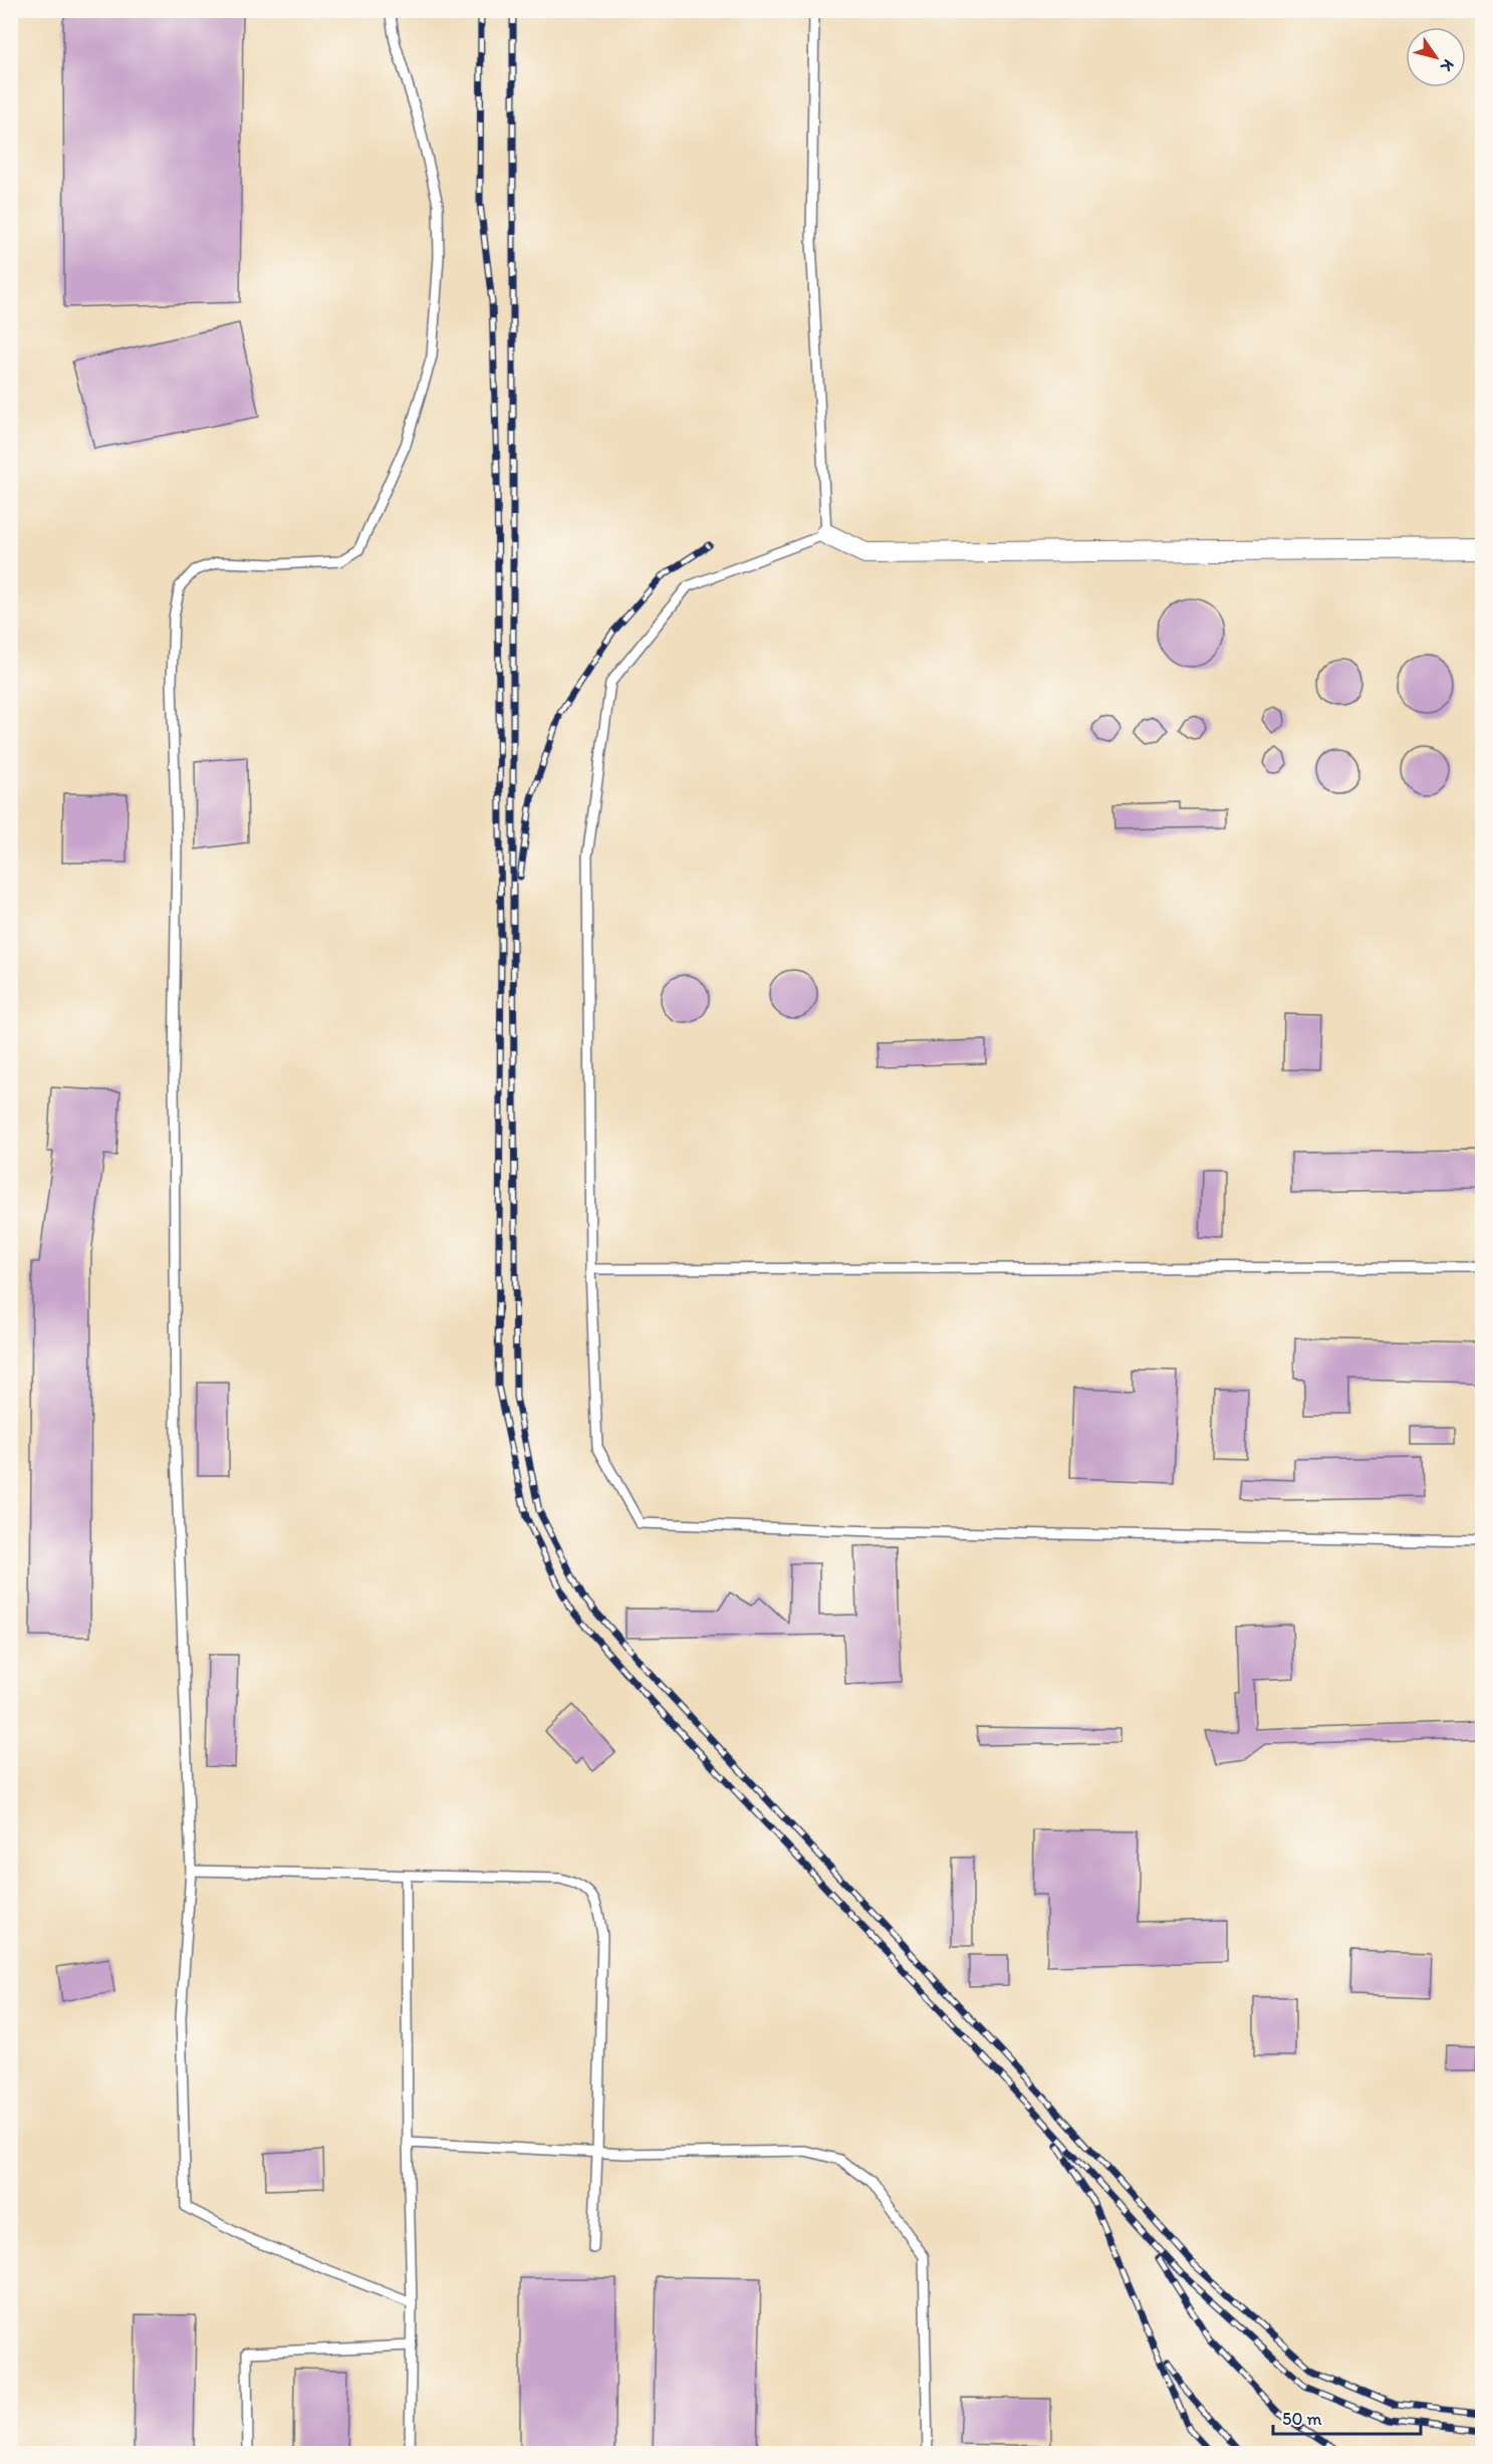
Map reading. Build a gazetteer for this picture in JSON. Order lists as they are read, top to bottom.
{
  "scale_bar": "50 m",
  "north": "bottom right"
}
